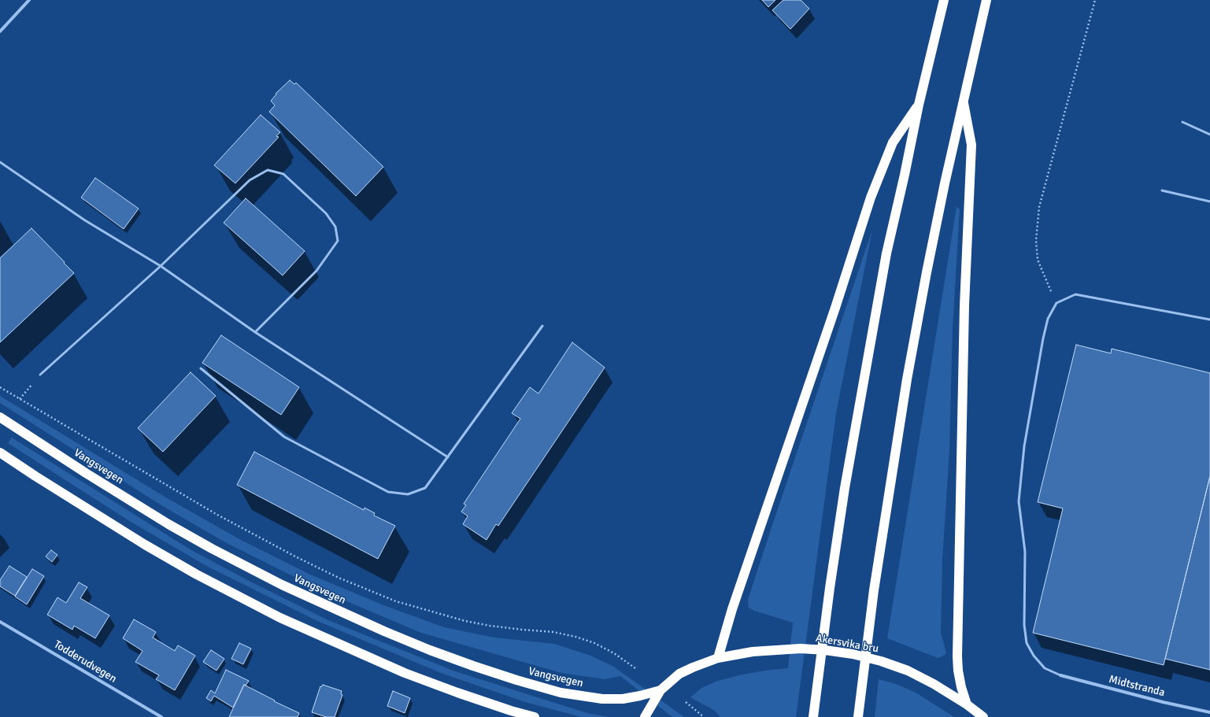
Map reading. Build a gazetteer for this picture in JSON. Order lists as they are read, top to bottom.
{
  "streets": {
    "highway": ["Vangsvegen", "Akersvika bru"],
    "street": ["Todderudvegen", "Midtstranda"]
  },
  "crossings": [
    ["Vangsvegen", "Akersvika bru"]
  ]
}
